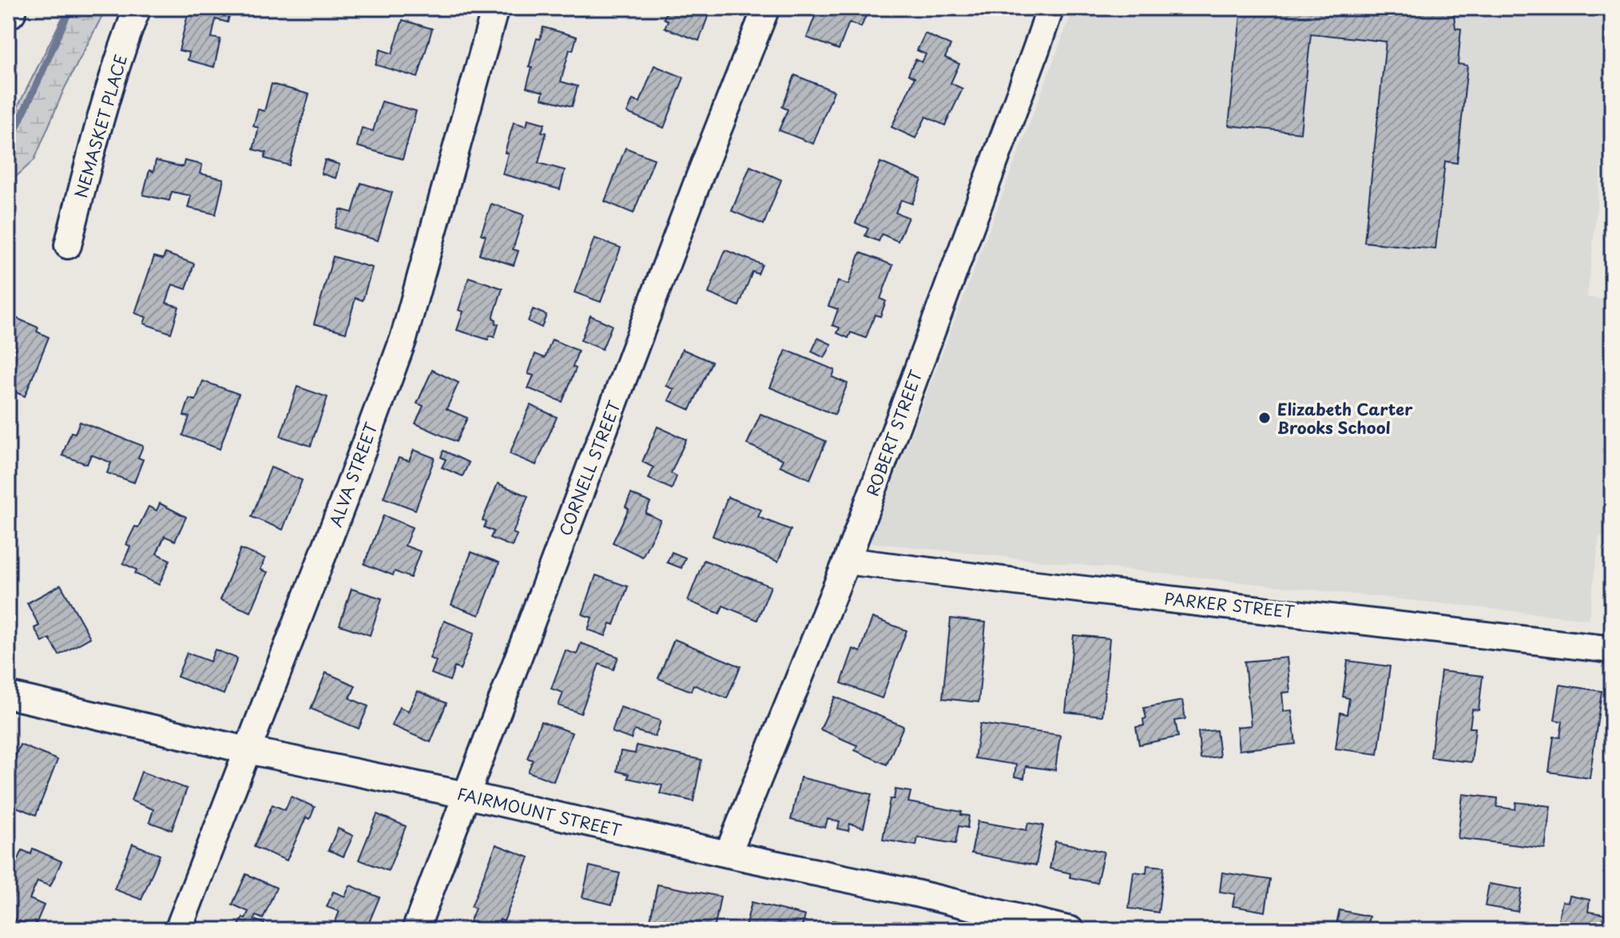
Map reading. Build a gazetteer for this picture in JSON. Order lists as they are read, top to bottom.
{
  "streets": {
    "street": [
      "NEMASKET PLACE",
      "ROBERT STREET",
      "CORNELL STREET",
      "ALVA STREET",
      "PARKER STREET",
      "FAIRMOUNT STREET"
    ]
  },
  "crossings": [
    ["ROBERT STREET", "PARKER STREET"],
    ["ROBERT STREET", "FAIRMOUNT STREET"],
    ["CORNELL STREET", "FAIRMOUNT STREET"],
    ["ALVA STREET", "FAIRMOUNT STREET"]
  ],
  "places": ["Elizabeth Carter Brooks School"]
}
